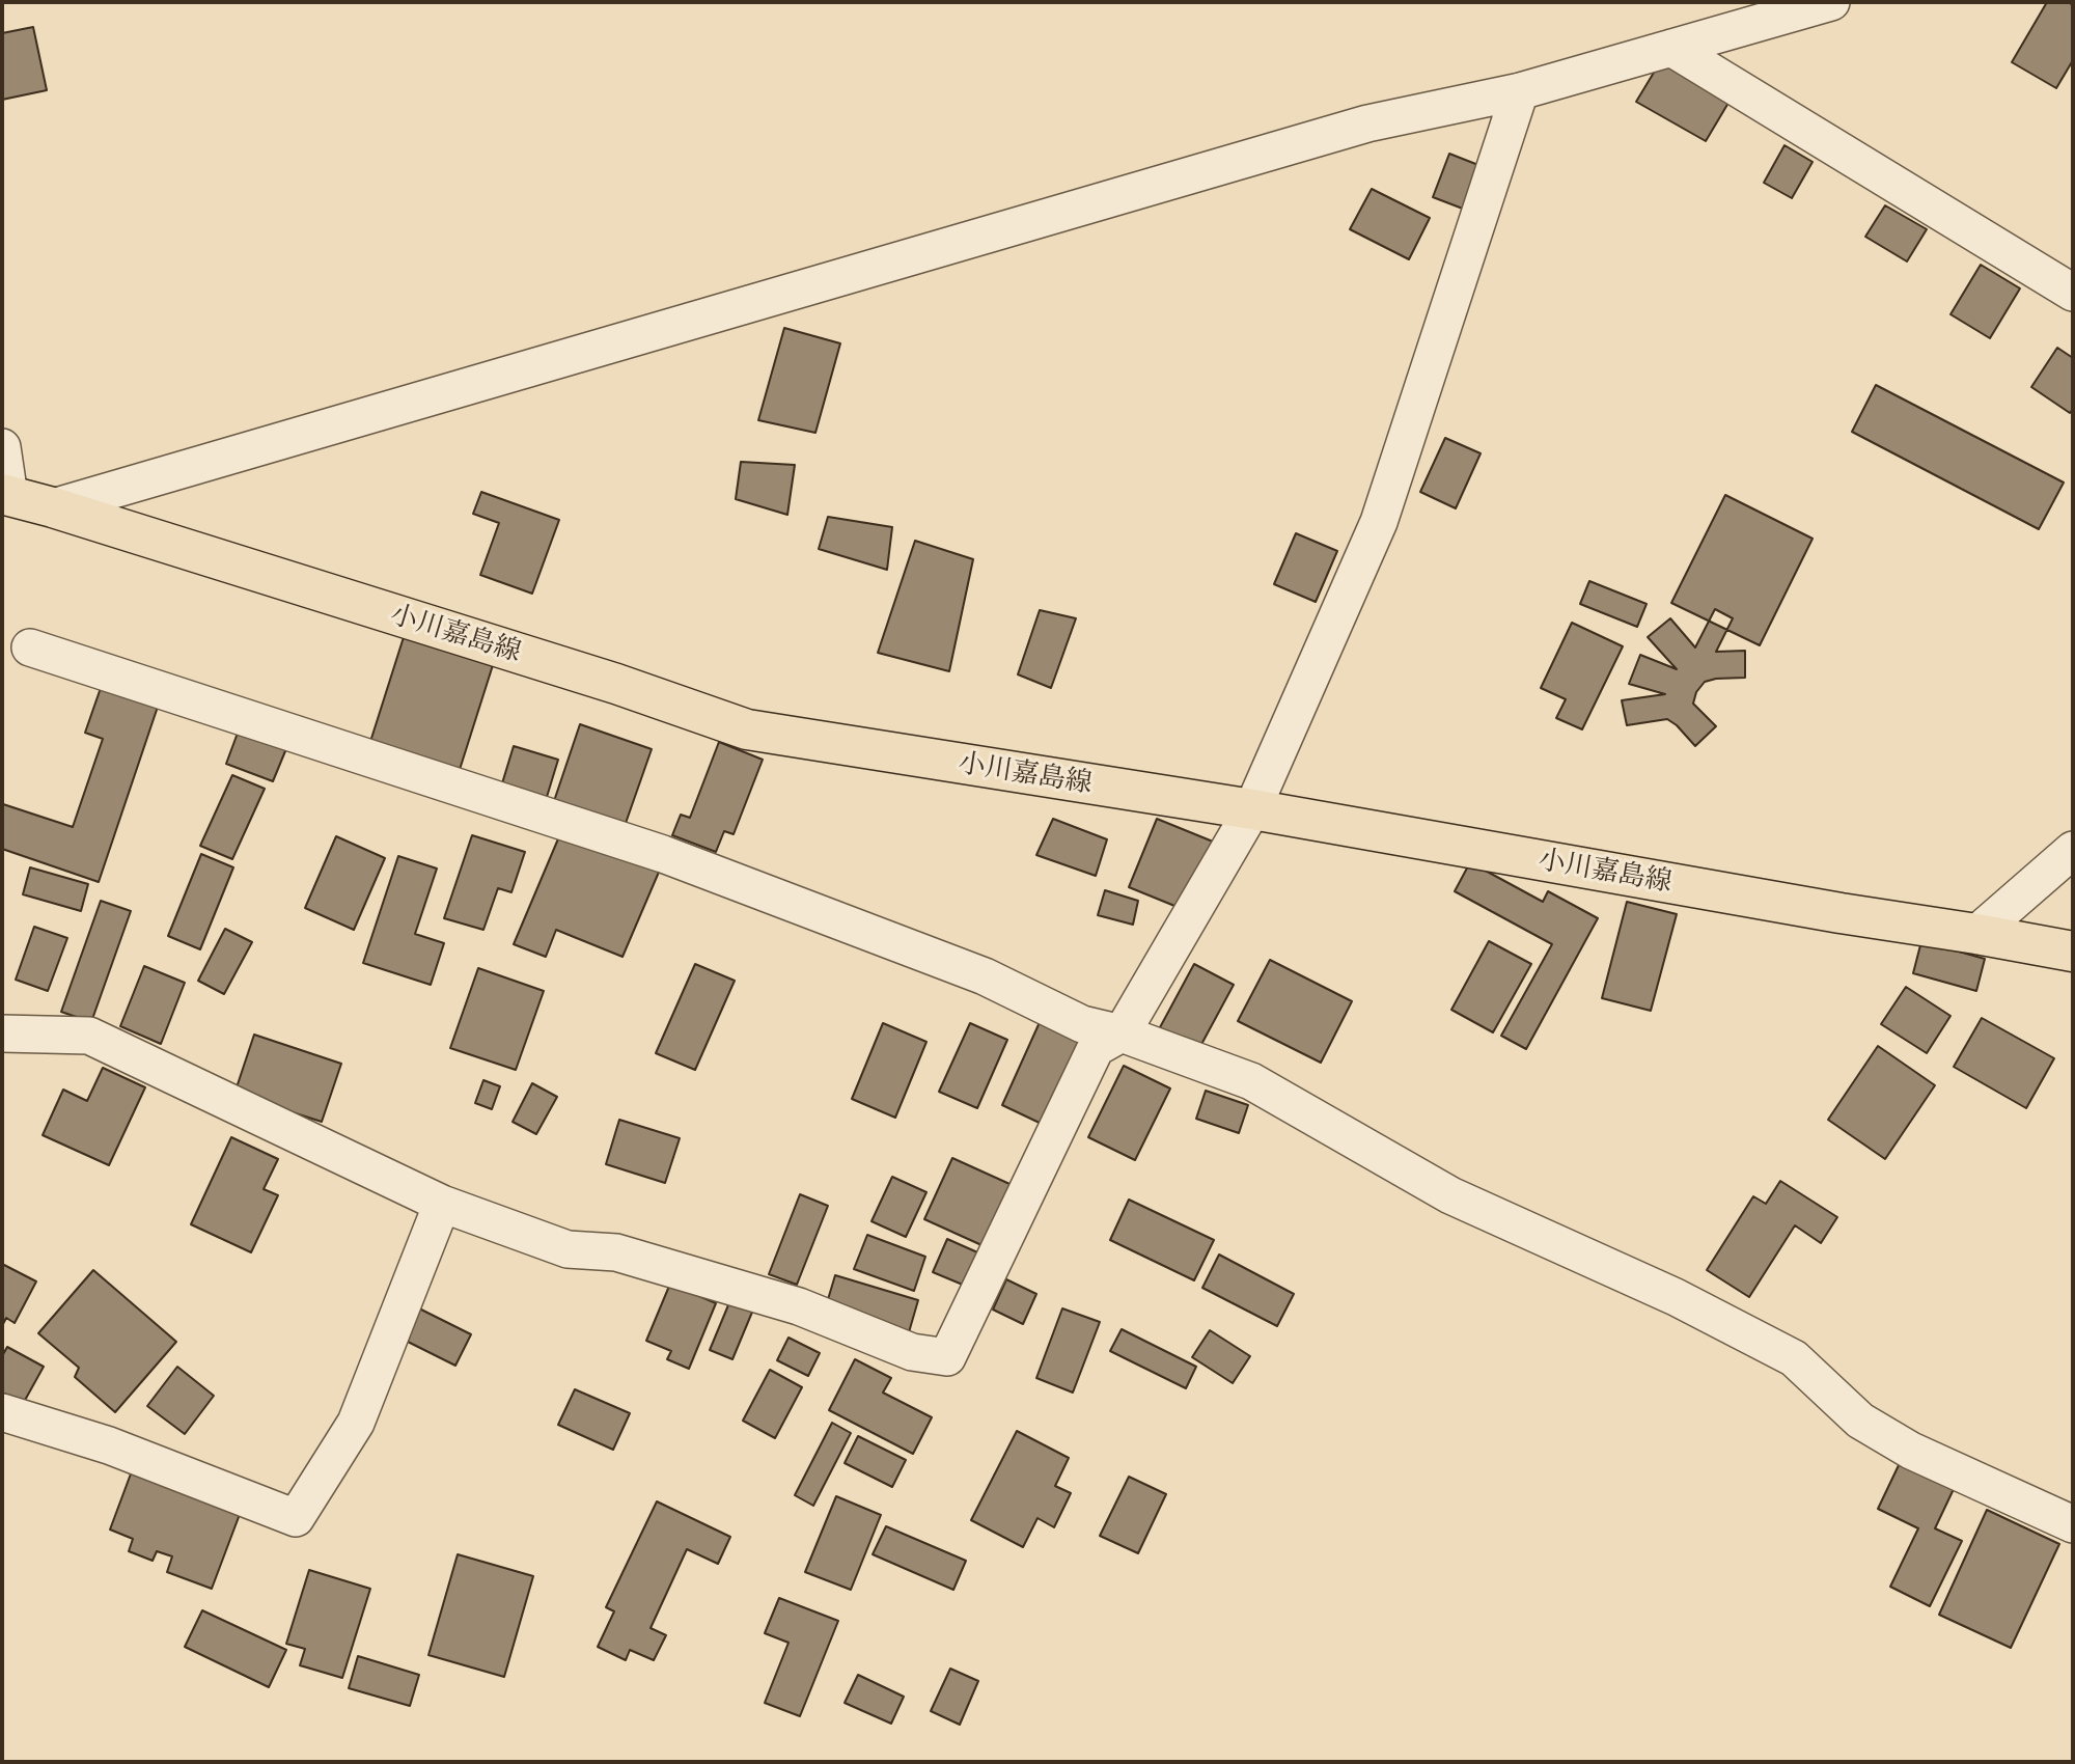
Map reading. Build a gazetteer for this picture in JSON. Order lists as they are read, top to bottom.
{
  "streets": {
    "main road": ["小川嘉島線"]
  }
}
